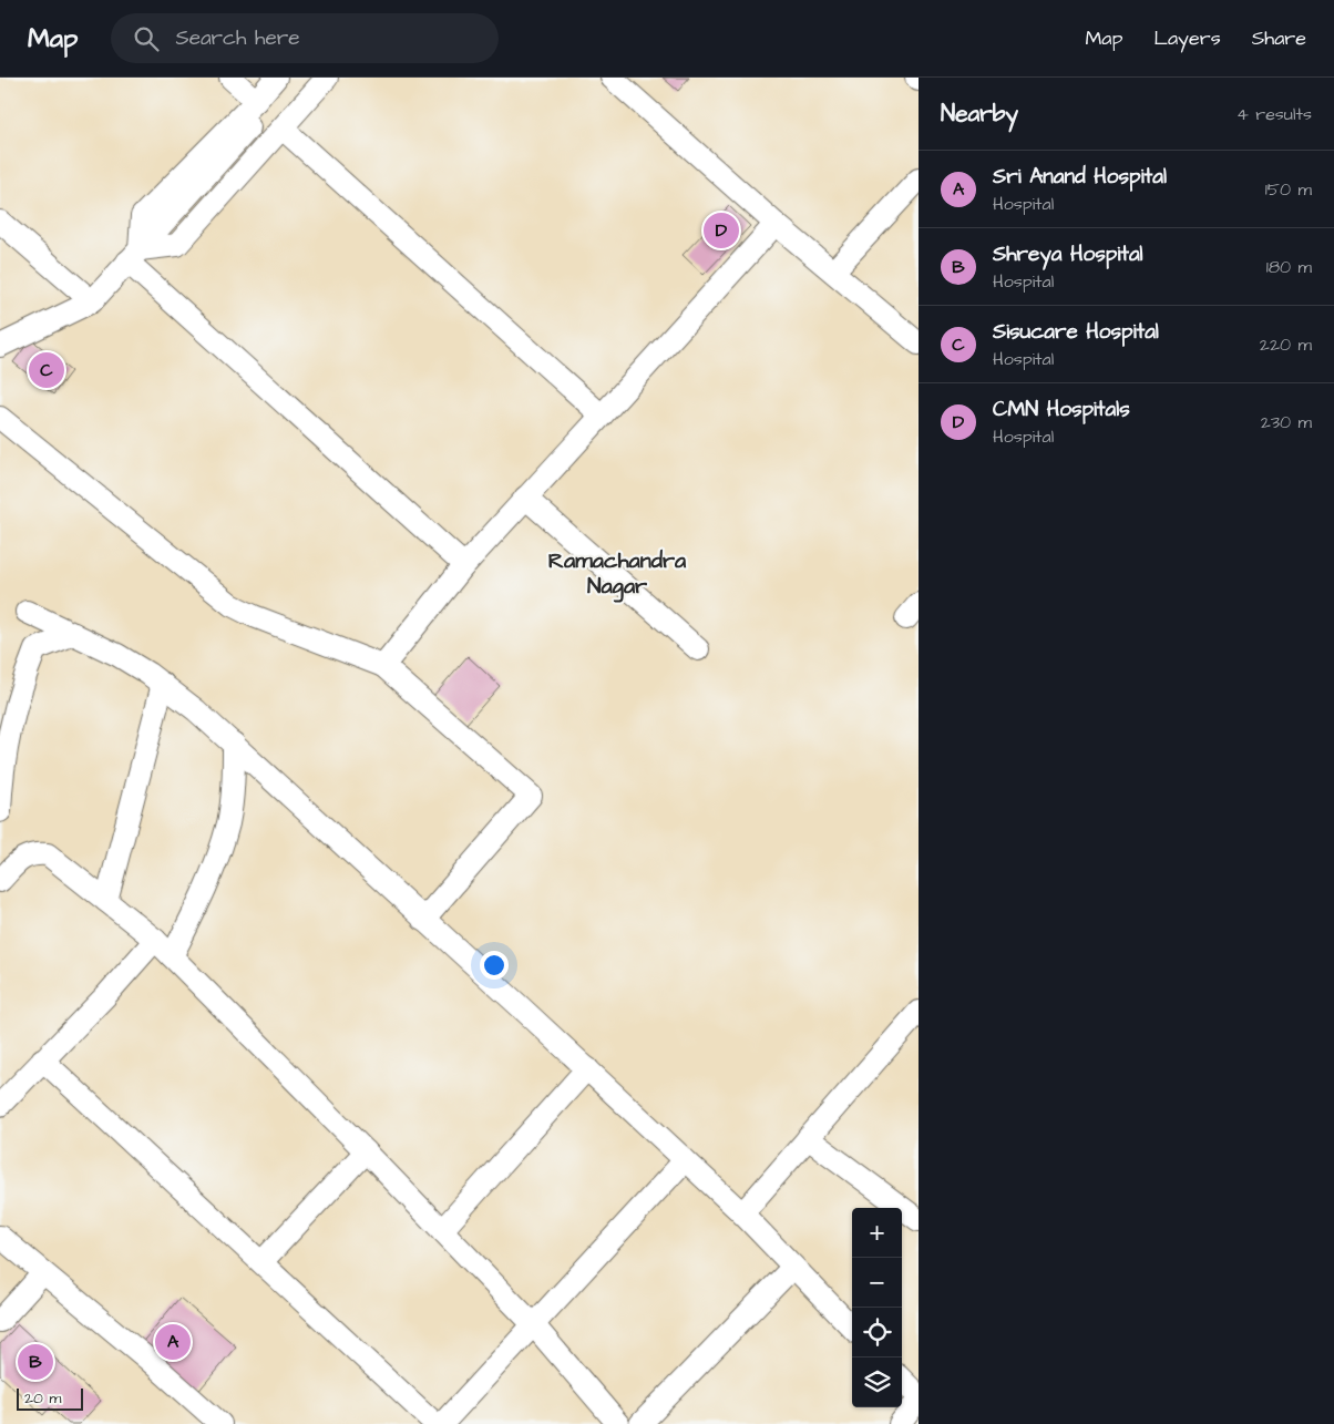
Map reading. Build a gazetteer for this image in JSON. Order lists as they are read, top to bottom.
{
  "districts": ["Ramachandra Nagar"],
  "scale_bar": "20 m",
  "page": {
    "header": "Map",
    "search": "Search here",
    "nav": ["Map", "Layers", "Share"],
    "heading": ["Nearby", "4 results"],
    "list": [
      {
        "mark": "A",
        "name": "Sri Anand Hospital",
        "note": "Hospital",
        "value": "150 m"
      },
      {
        "mark": "B",
        "name": "Shreya Hospital",
        "note": "Hospital",
        "value": "180 m"
      },
      {
        "mark": "C",
        "name": "Sisucare Hospital",
        "note": "Hospital",
        "value": "220 m"
      },
      {
        "mark": "D",
        "name": "CMN Hospitals",
        "note": "Hospital",
        "value": "230 m"
      }
    ],
    "pins": [
      "D",
      "C",
      "A",
      "B"
    ],
    "map_buttons": ["+", "−"],
    "scale": "20 m"
  }
}
